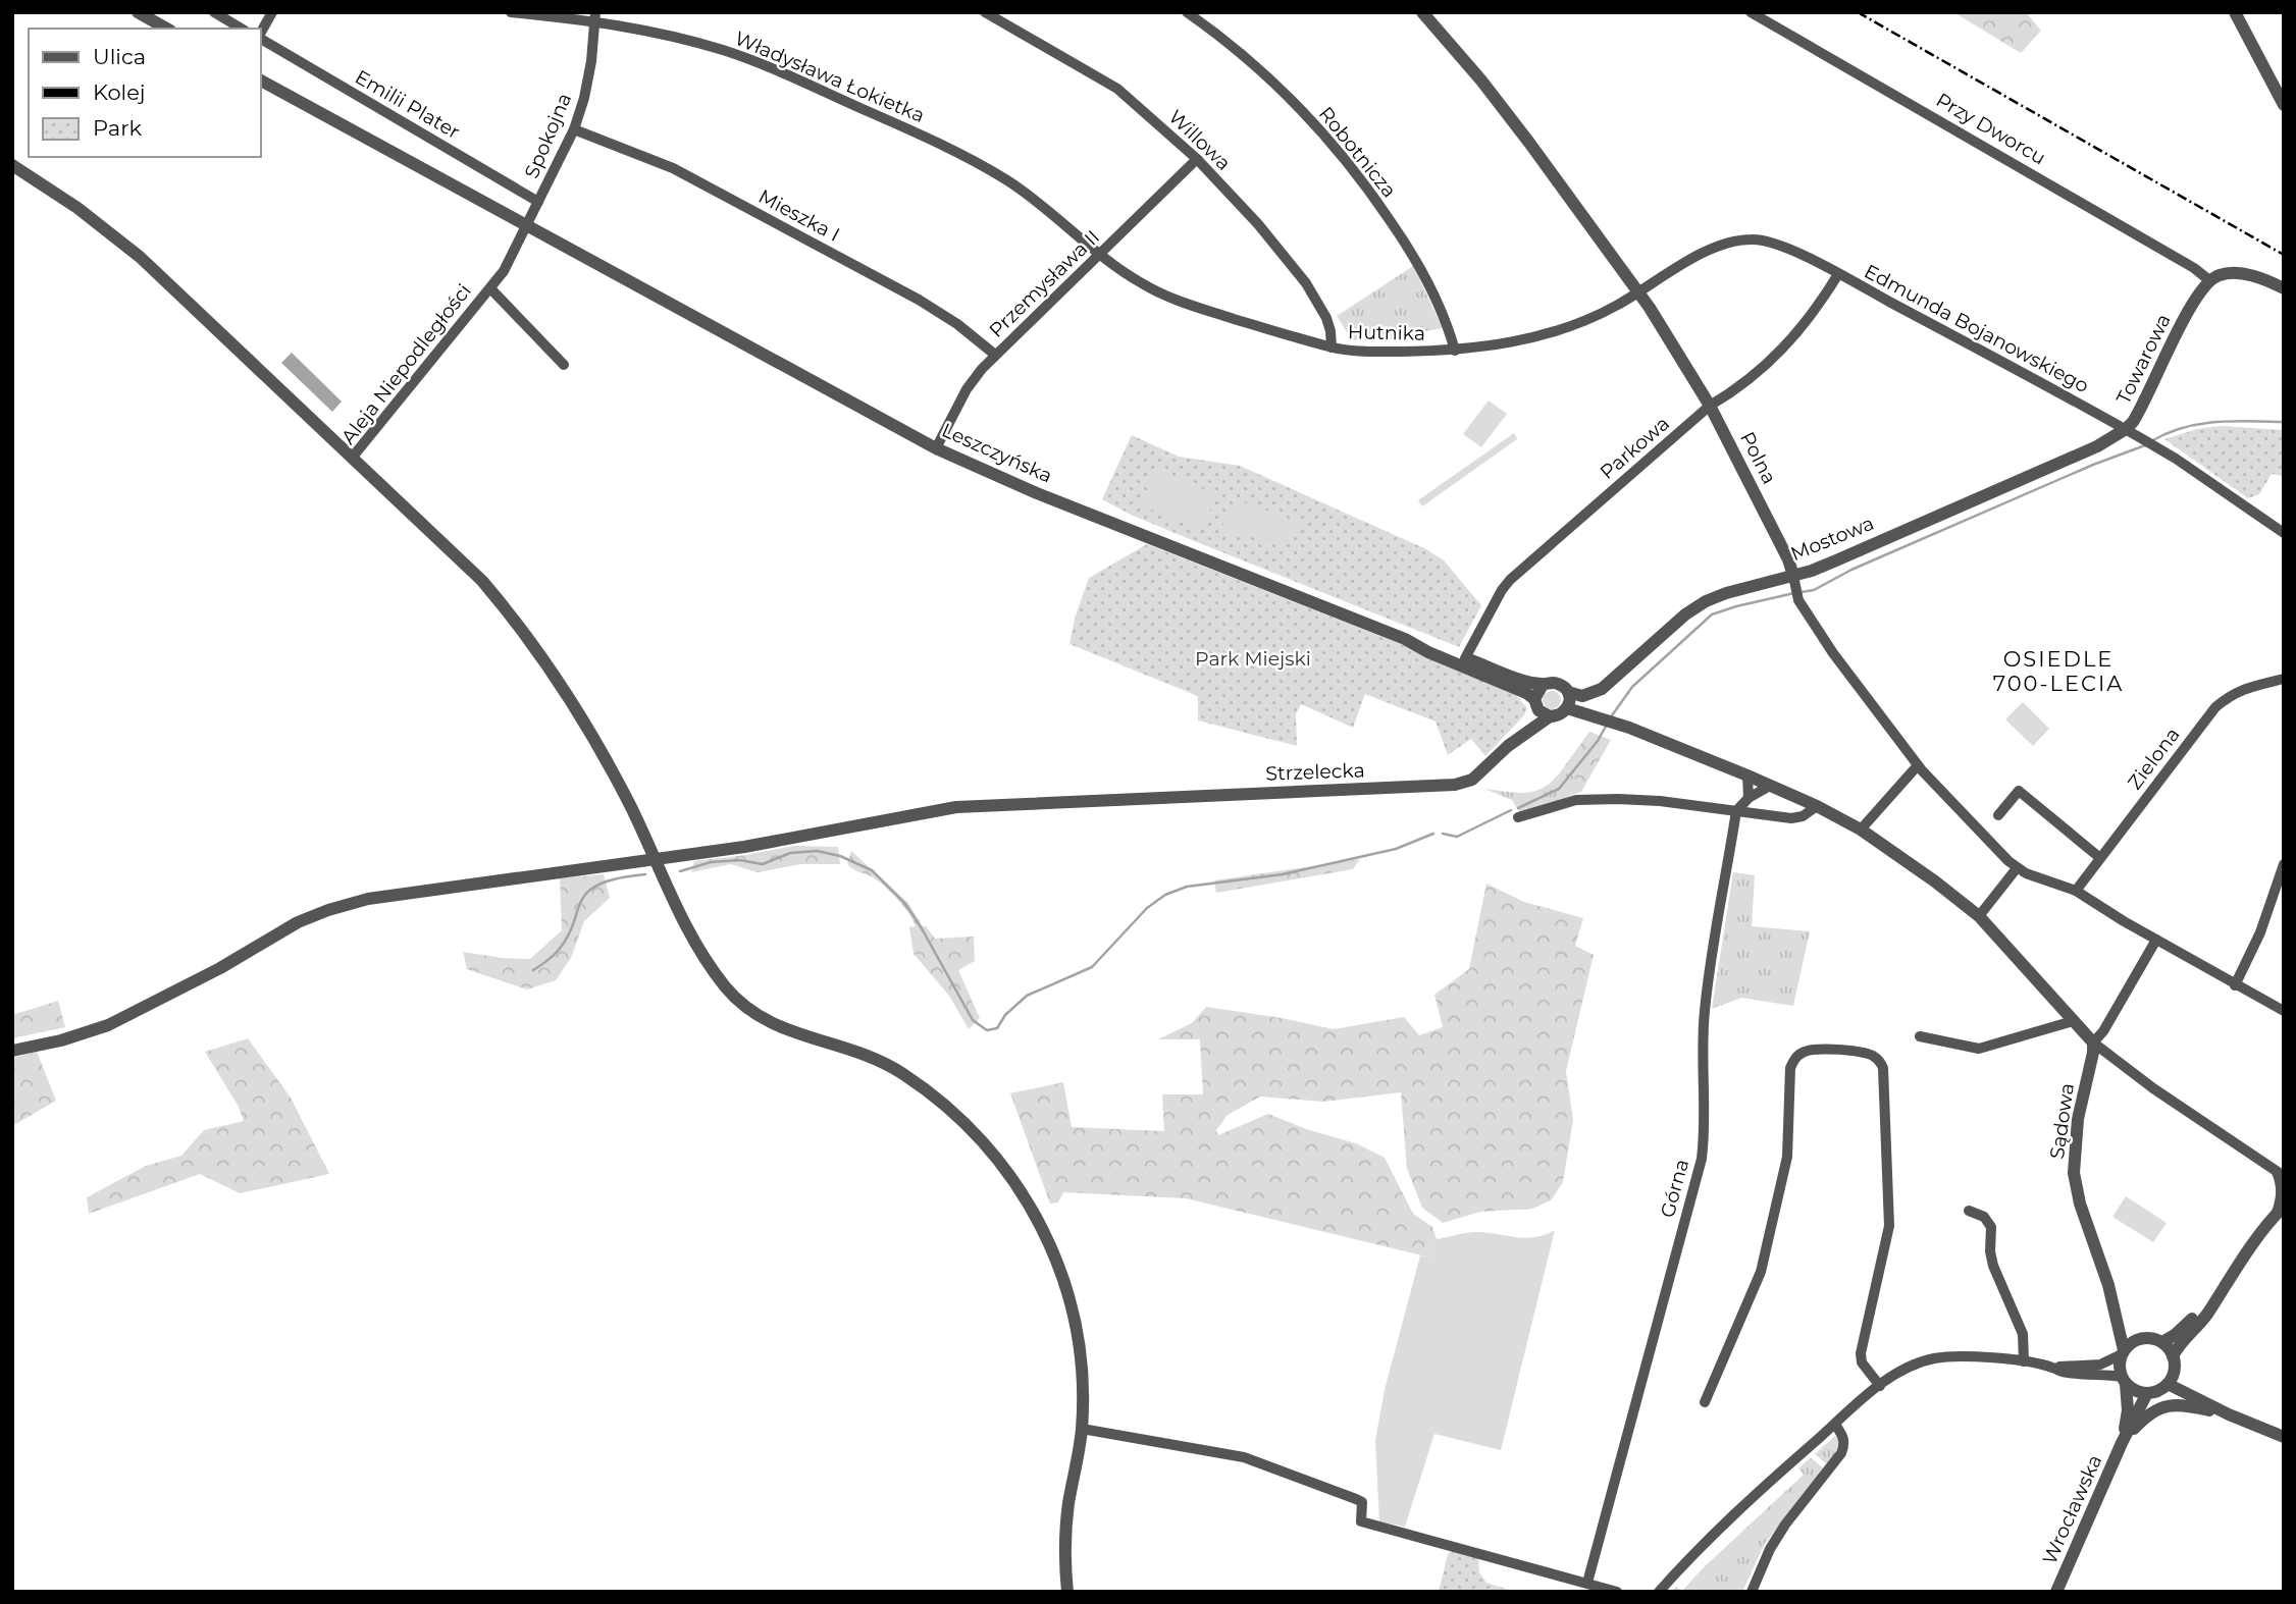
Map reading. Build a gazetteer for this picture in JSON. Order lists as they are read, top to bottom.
{
  "streets": {
    "street": [
      "Władysława Łokietka",
      "Emilii Plater",
      "Przy Dworcu",
      "Spokojna",
      "Willowa",
      "Robotnicza",
      "Mieszka I",
      "Przemysława II",
      "Edmunda Bojanowskiego",
      "Hutnika",
      "Towarowa",
      "Aleja Niepodległości",
      "Parkowa",
      "Leszczyńska",
      "Polna",
      "Mostowa",
      "Zielona",
      "Strzelecka",
      "Sądowa",
      "Górna",
      "Wrocławska"
    ]
  },
  "crossings": [
    ["Władysława Łokietka", "Spokojna"],
    ["Władysława Łokietka", "Przemysława II"],
    ["Władysława Łokietka", "Hutnika"],
    ["Emilii Plater", "Spokojna"],
    ["Przy Dworcu", "Towarowa"],
    ["Spokojna", "Mieszka I"],
    ["Spokojna", "Aleja Niepodległości"],
    ["Spokojna", "Leszczyńska"],
    ["Willowa", "Przemysława II"],
    ["Willowa", "Hutnika"],
    ["Robotnicza", "Hutnika"],
    ["Mieszka I", "Przemysława II"],
    ["Przemysława II", "Hutnika"],
    ["Przemysława II", "Leszczyńska"],
    ["Edmunda Bojanowskiego", "Hutnika"],
    ["Edmunda Bojanowskiego", "Towarowa"],
    ["Edmunda Bojanowskiego", "Parkowa"],
    ["Edmunda Bojanowskiego", "Polna"],
    ["Edmunda Bojanowskiego", "Mostowa"],
    ["Hutnika", "Polna"],
    ["Towarowa", "Mostowa"],
    ["Aleja Niepodległości", "Leszczyńska"],
    ["Aleja Niepodległości", "Strzelecka"],
    ["Parkowa", "Leszczyńska"],
    ["Parkowa", "Polna"],
    ["Leszczyńska", "Strzelecka"],
    ["Polna", "Mostowa"],
    ["Polna", "Zielona"],
    ["Sądowa", "Wrocławska"]
  ],
  "districts": ["OSIEDLE 700-LECIA"],
  "parks": ["Park Miejski"],
  "legend": ["Ulica", "Kolej", "Park"]
}
